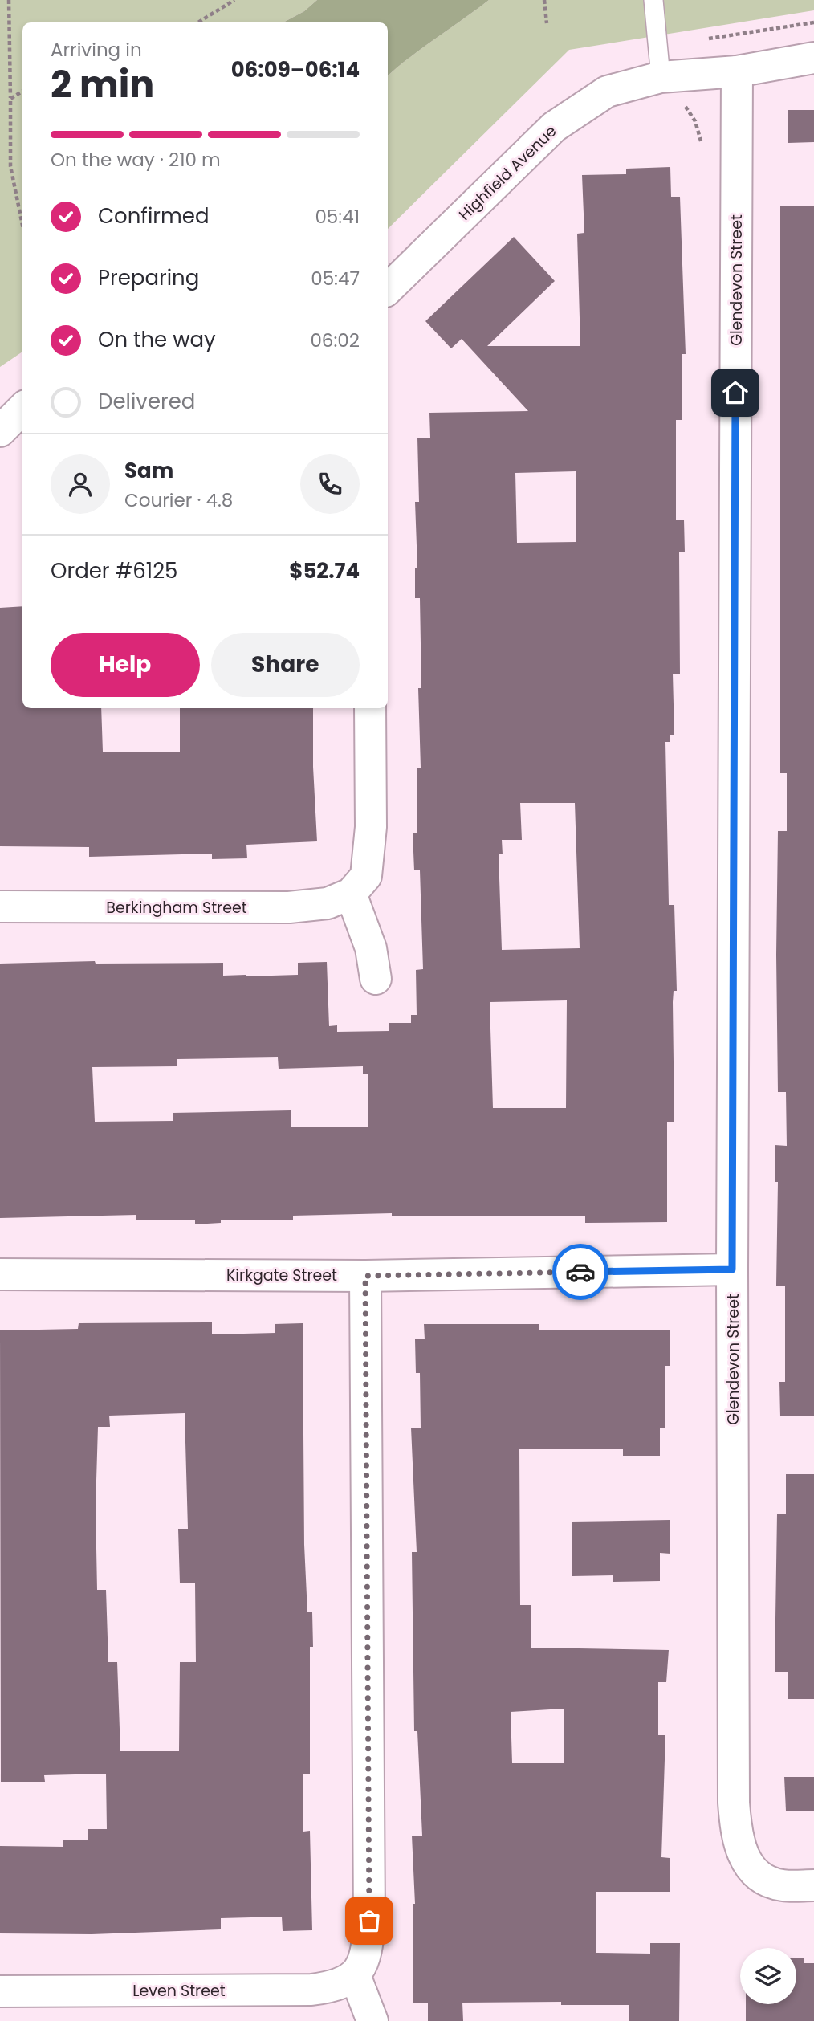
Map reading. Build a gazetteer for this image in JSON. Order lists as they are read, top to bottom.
{
  "streets": {
    "street": [
      "Highfield Avenue",
      "Glendevon Street",
      "Berkingham Street",
      "Kirkgate Street",
      "Leven Street"
    ]
  },
  "crossings": [
    ["Highfield Avenue", "Glendevon Street"],
    ["Glendevon Street", "Kirkgate Street"]
  ],
  "page": {
    "heading": ["2 min", "Arriving in", "06:09–06:14"],
    "panel": [
      "Sam",
      "Courier · 4.8",
      "Order #6125",
      "$52.74"
    ],
    "bar": "On the way · 210 m",
    "list": [
      ["Confirmed", "05:41"],
      ["Preparing", "05:47"],
      ["On the way", "06:02"],
      "Delivered"
    ],
    "buttons": ["Help", "Share"]
  }
}
